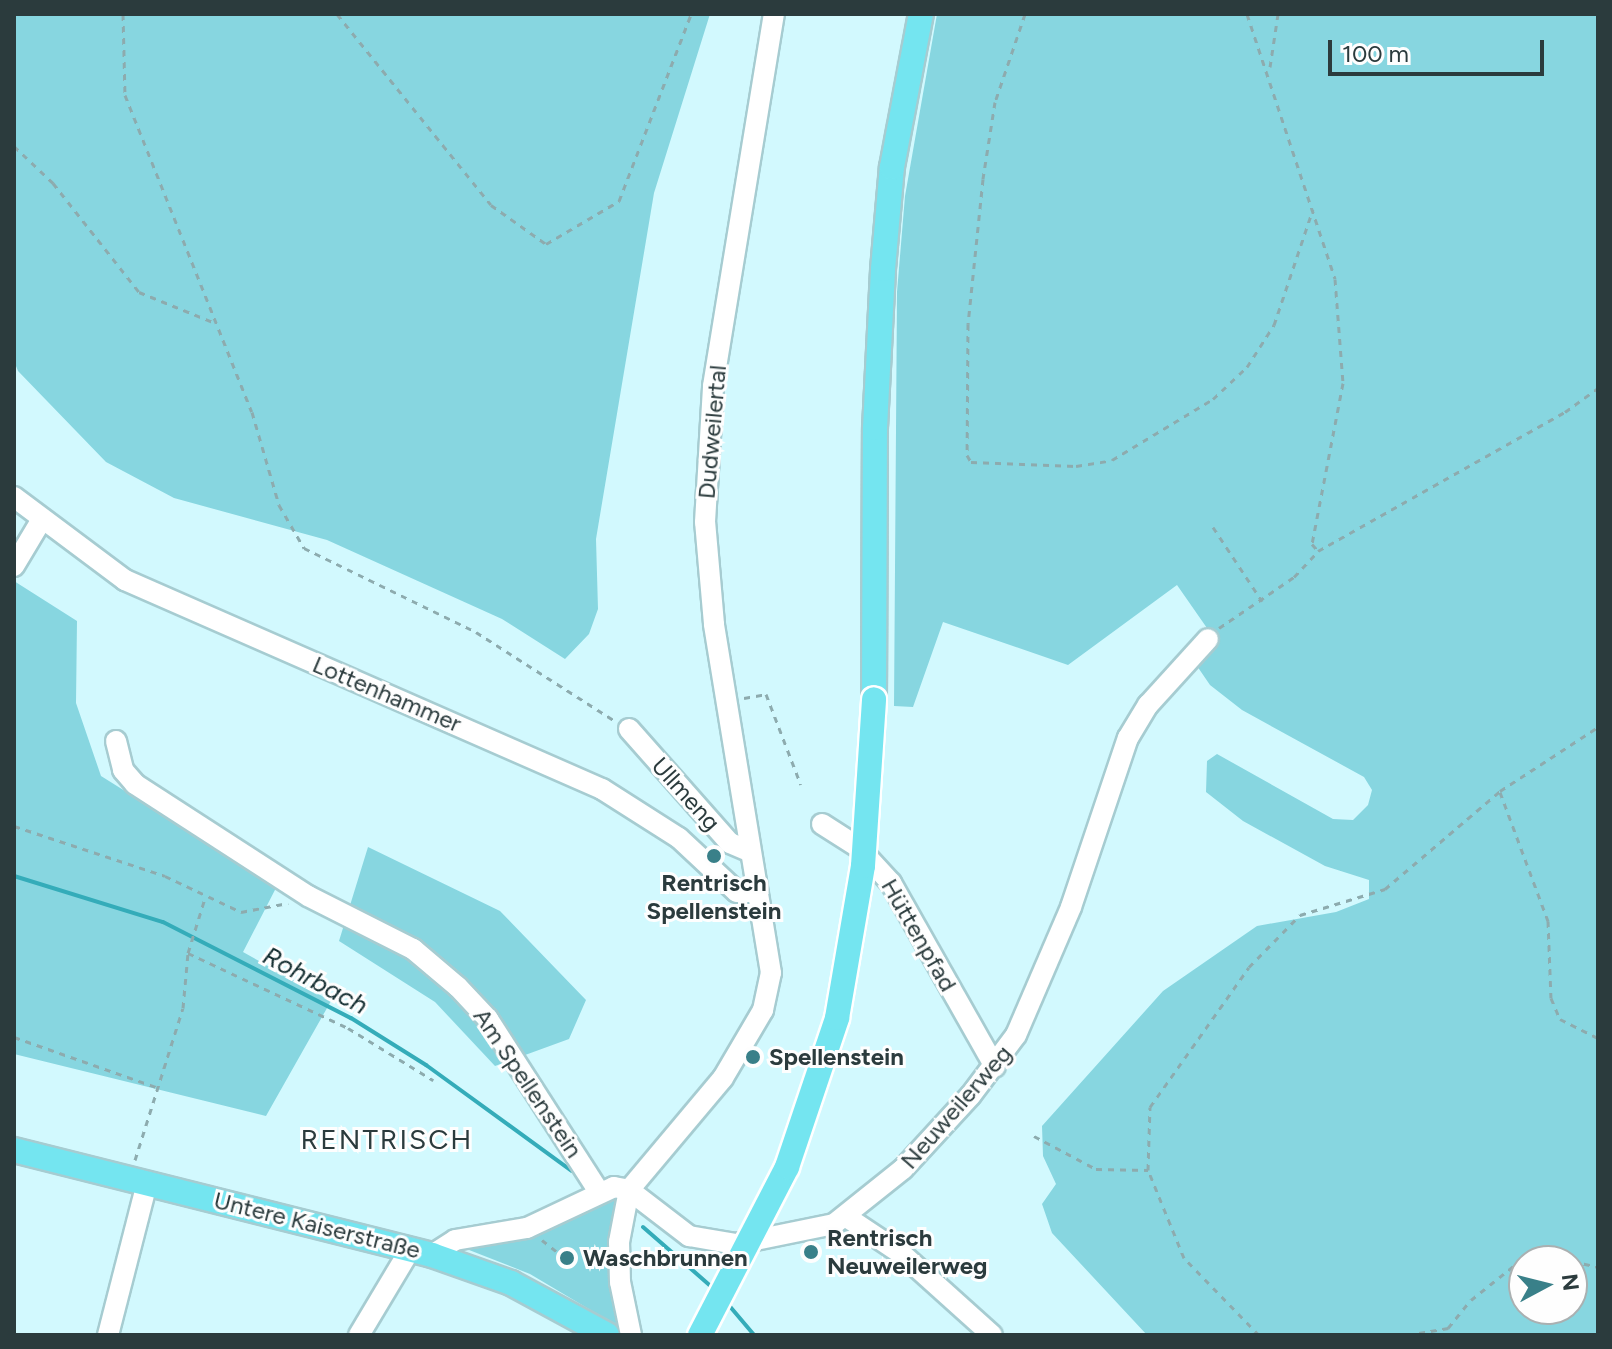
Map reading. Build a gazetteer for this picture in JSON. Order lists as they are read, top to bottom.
{
  "streets": {
    "main road": ["Untere Kaiserstraße"],
    "street": [
      "Dudweilertal",
      "Lottenhammer",
      "Ullmeng",
      "Hüttenpfad",
      "Am Spellenstein",
      "Neuweilerweg"
    ]
  },
  "crossings": [
    ["Dudweilertal", "Ullmeng"],
    ["Hüttenpfad", "Neuweilerweg"]
  ],
  "districts": ["RENTRISCH"],
  "water": ["Rohrbach"],
  "places": [
    "Rentrisch Spellenstein",
    "Spellenstein",
    "Rentrisch Neuweilerweg",
    "Waschbrunnen"
  ],
  "scale_bar": "100 m",
  "north": "right"
}
